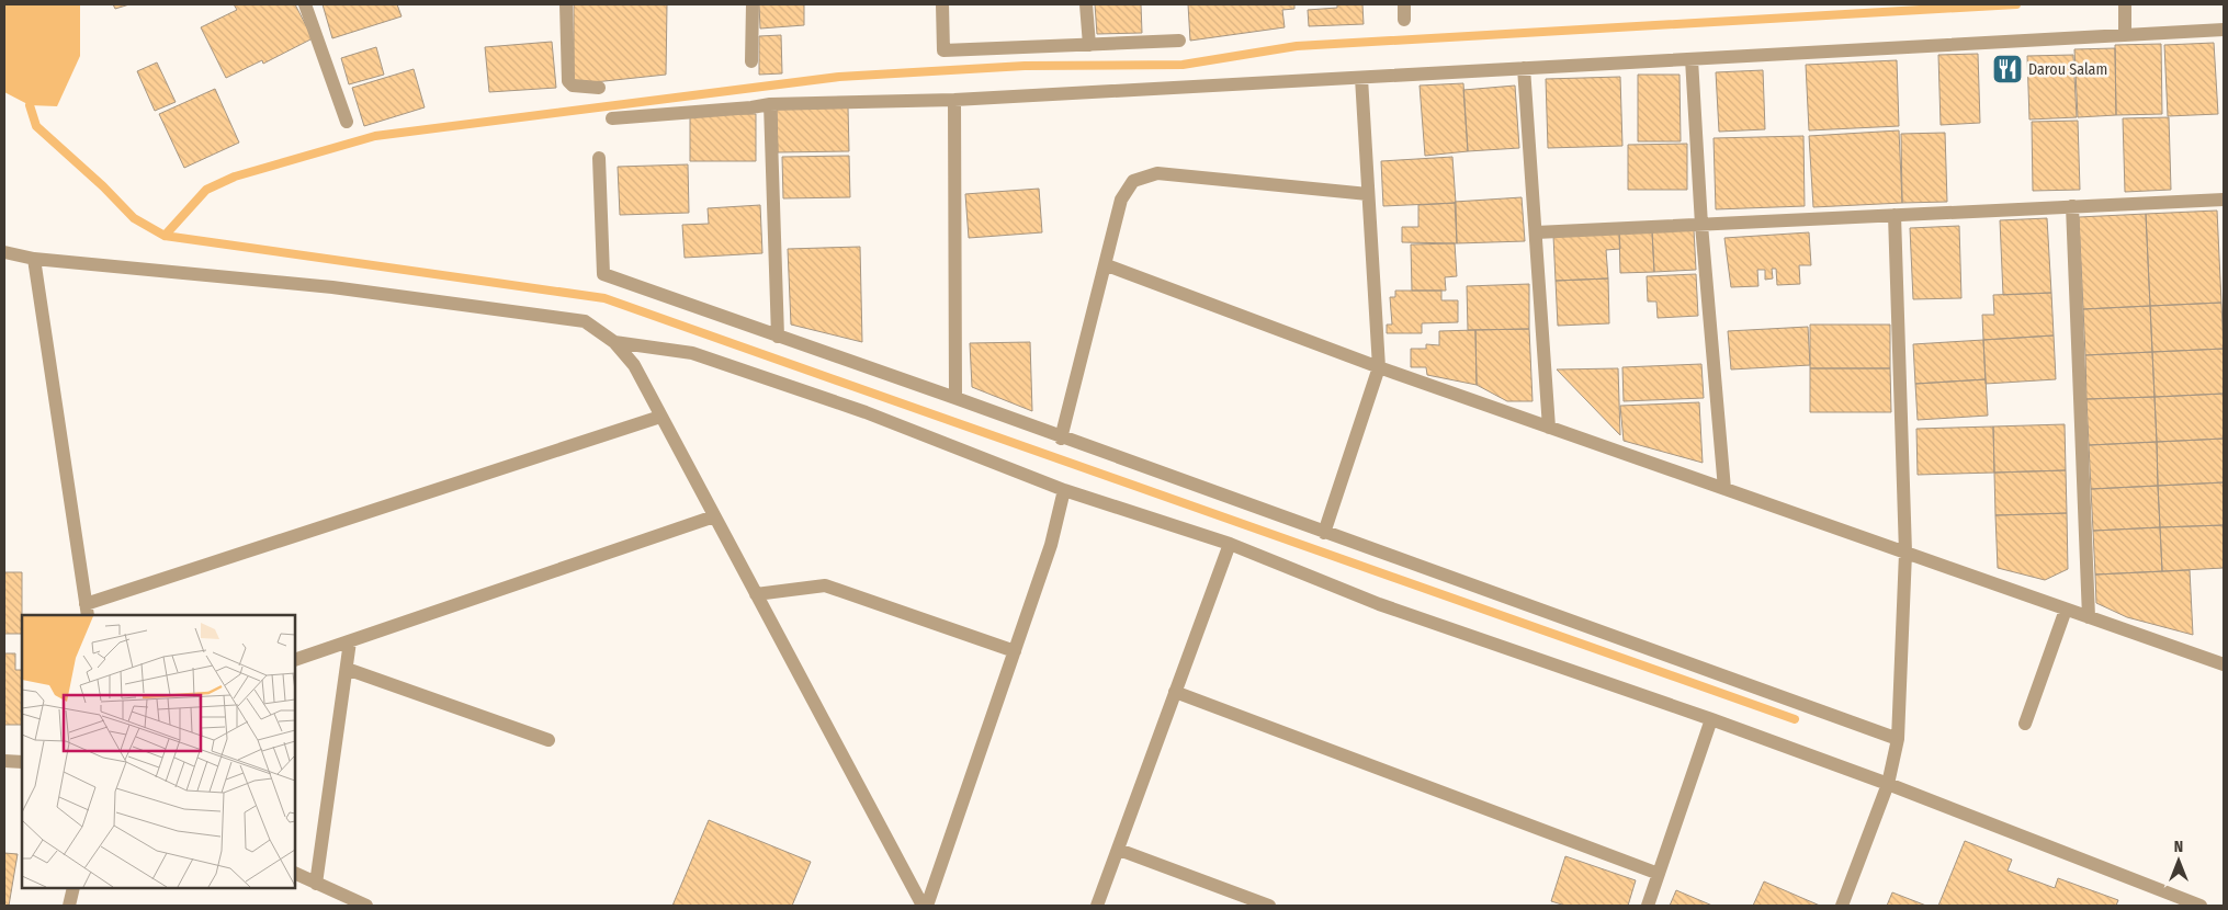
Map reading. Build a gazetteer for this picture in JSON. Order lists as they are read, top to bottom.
{
  "places": {
    "restaurant": ["Darou Salam"]
  },
  "north": "top"
}
